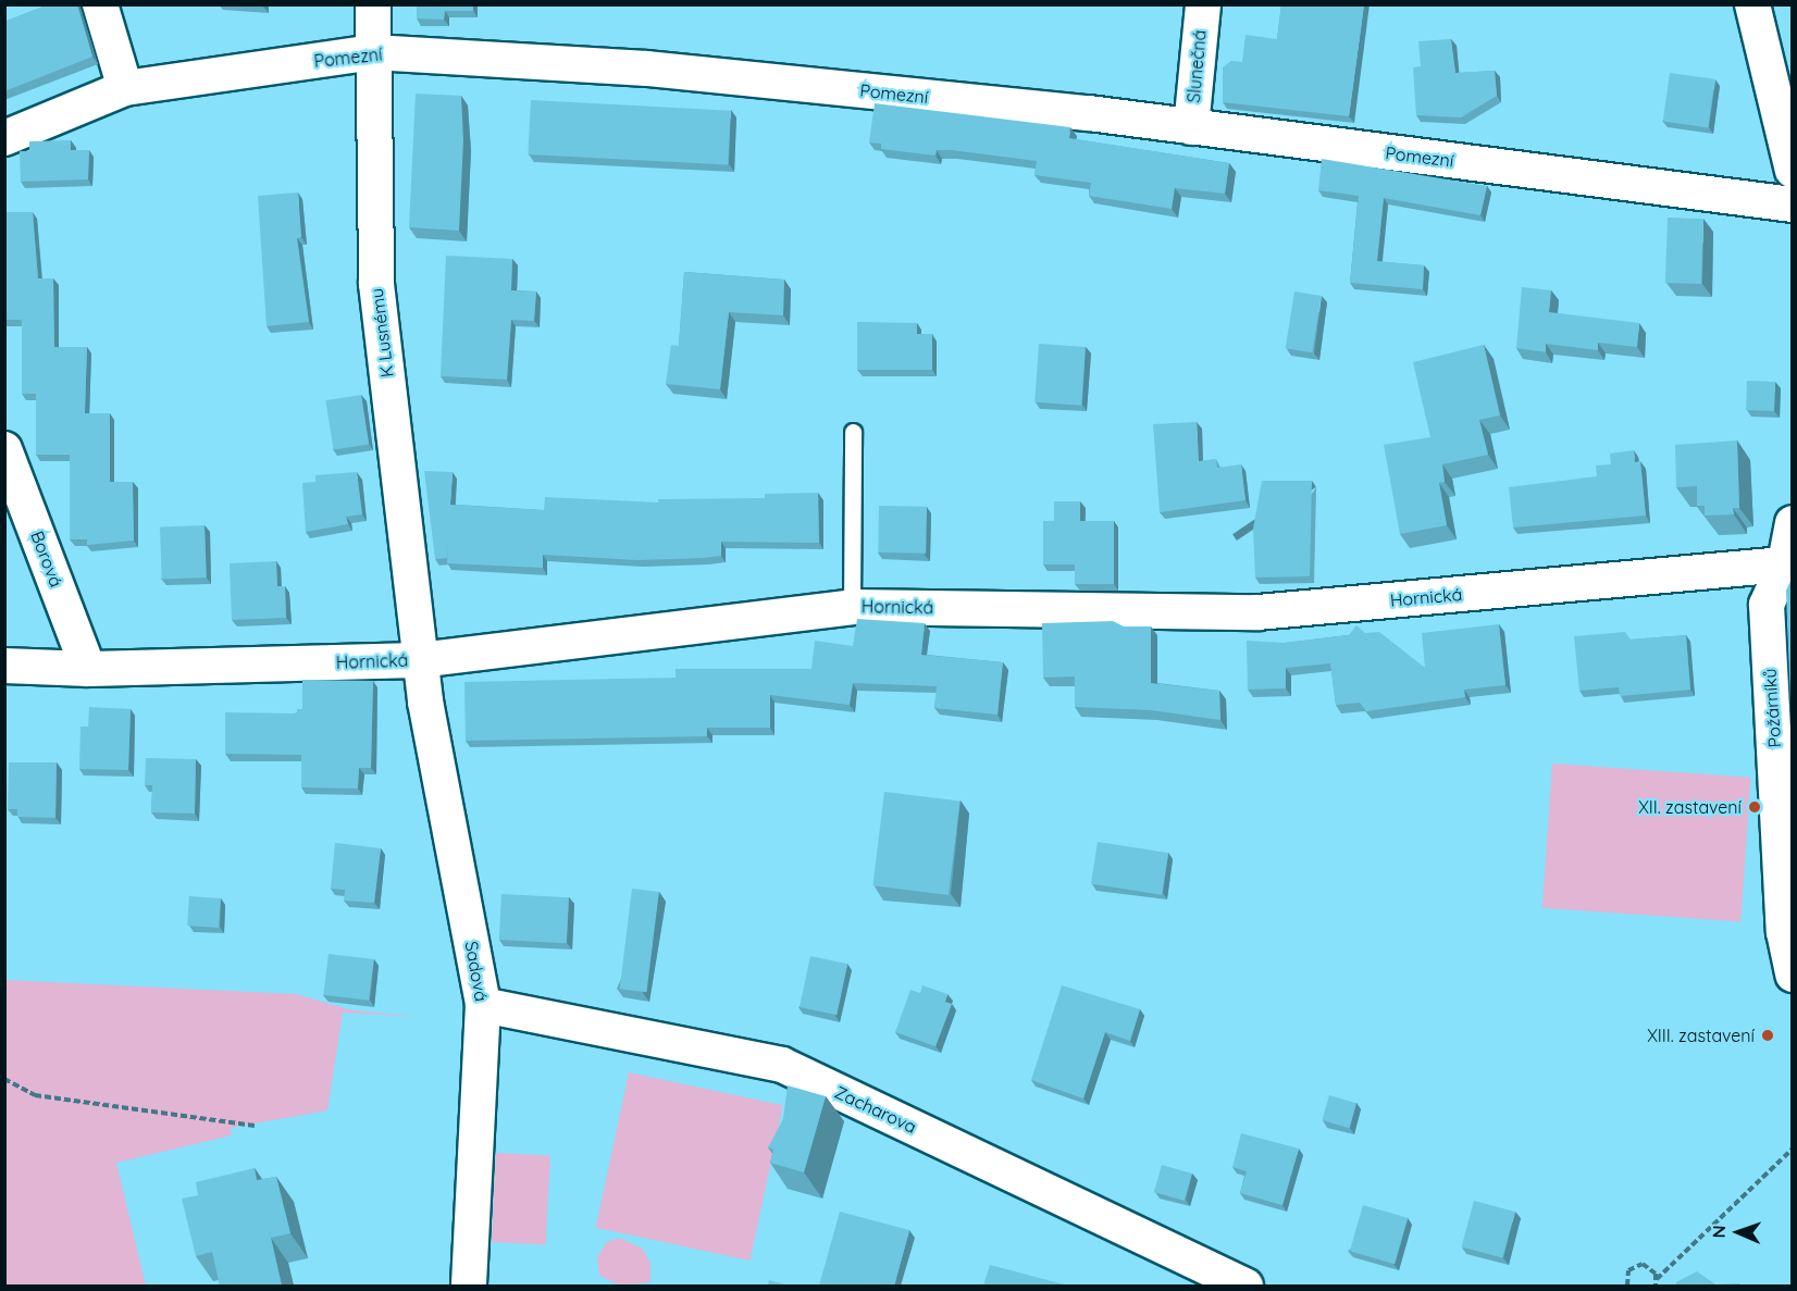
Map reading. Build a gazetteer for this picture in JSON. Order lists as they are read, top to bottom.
{
  "streets": {
    "street": [
      "Pomezní",
      "Slunečná",
      "K Lusnému",
      "Borová",
      "Hornická",
      "Požárníků",
      "Sadová",
      "Zacharova"
    ]
  },
  "crossings": [
    ["Pomezní", "Slunečná"],
    ["Pomezní", "K Lusnému"],
    ["K Lusnému", "Hornická"],
    ["K Lusnému", "Sadová"],
    ["Borová", "Hornická"],
    ["Hornická", "Požárníků"],
    ["Hornická", "Sadová"],
    ["Sadová", "Zacharova"]
  ],
  "places": ["XII. zastavení", "XIII. zastavení"],
  "north": "left"
}
